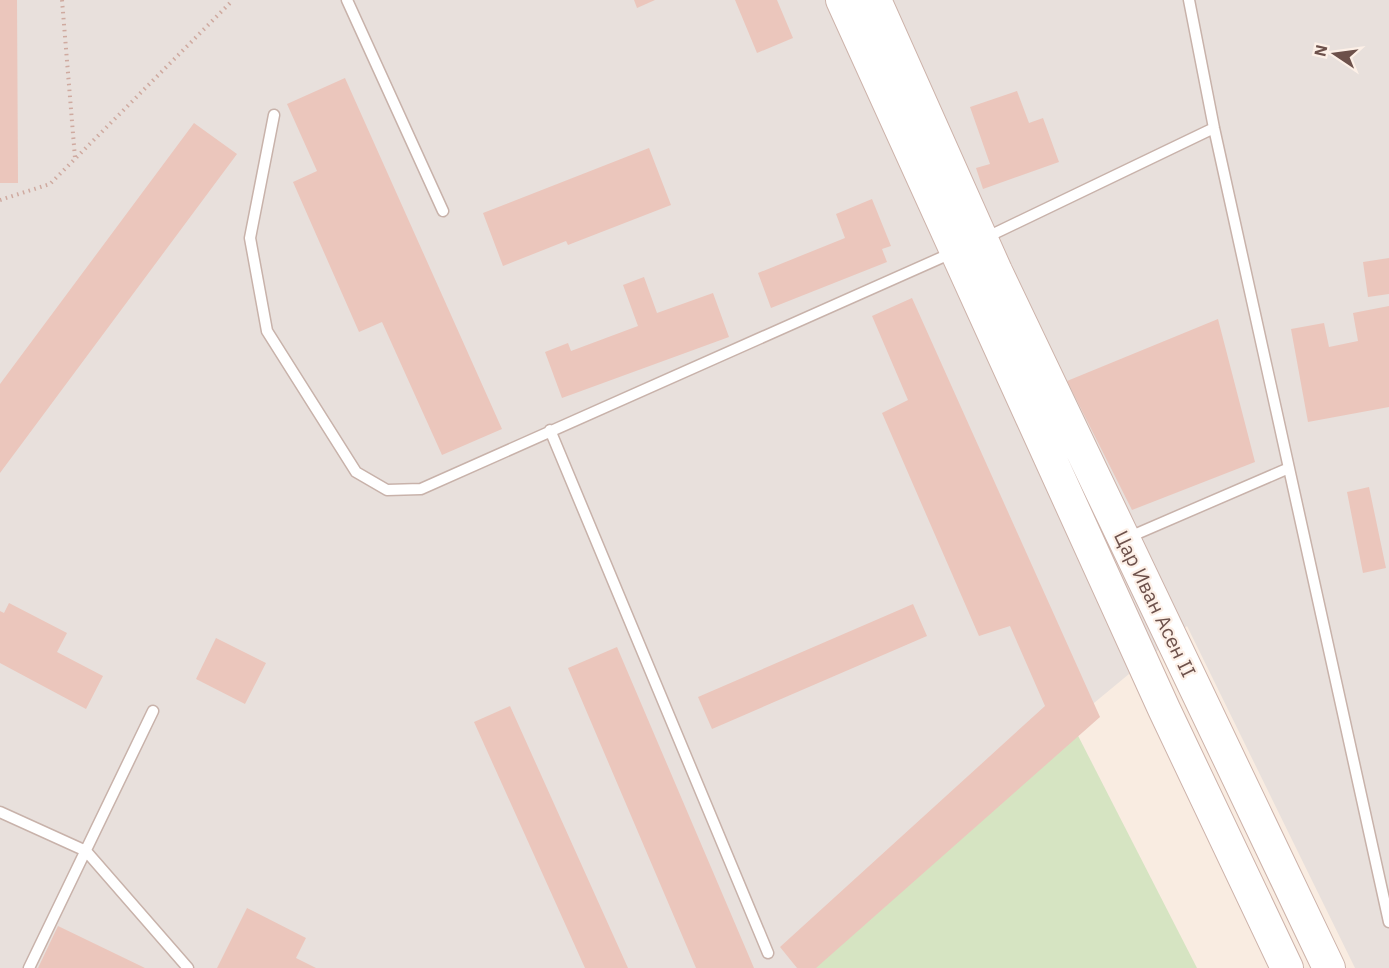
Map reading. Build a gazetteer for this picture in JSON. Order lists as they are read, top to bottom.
{
  "streets": {
    "street": ["Цар Иван Асен II"]
  },
  "north": "left"
}
